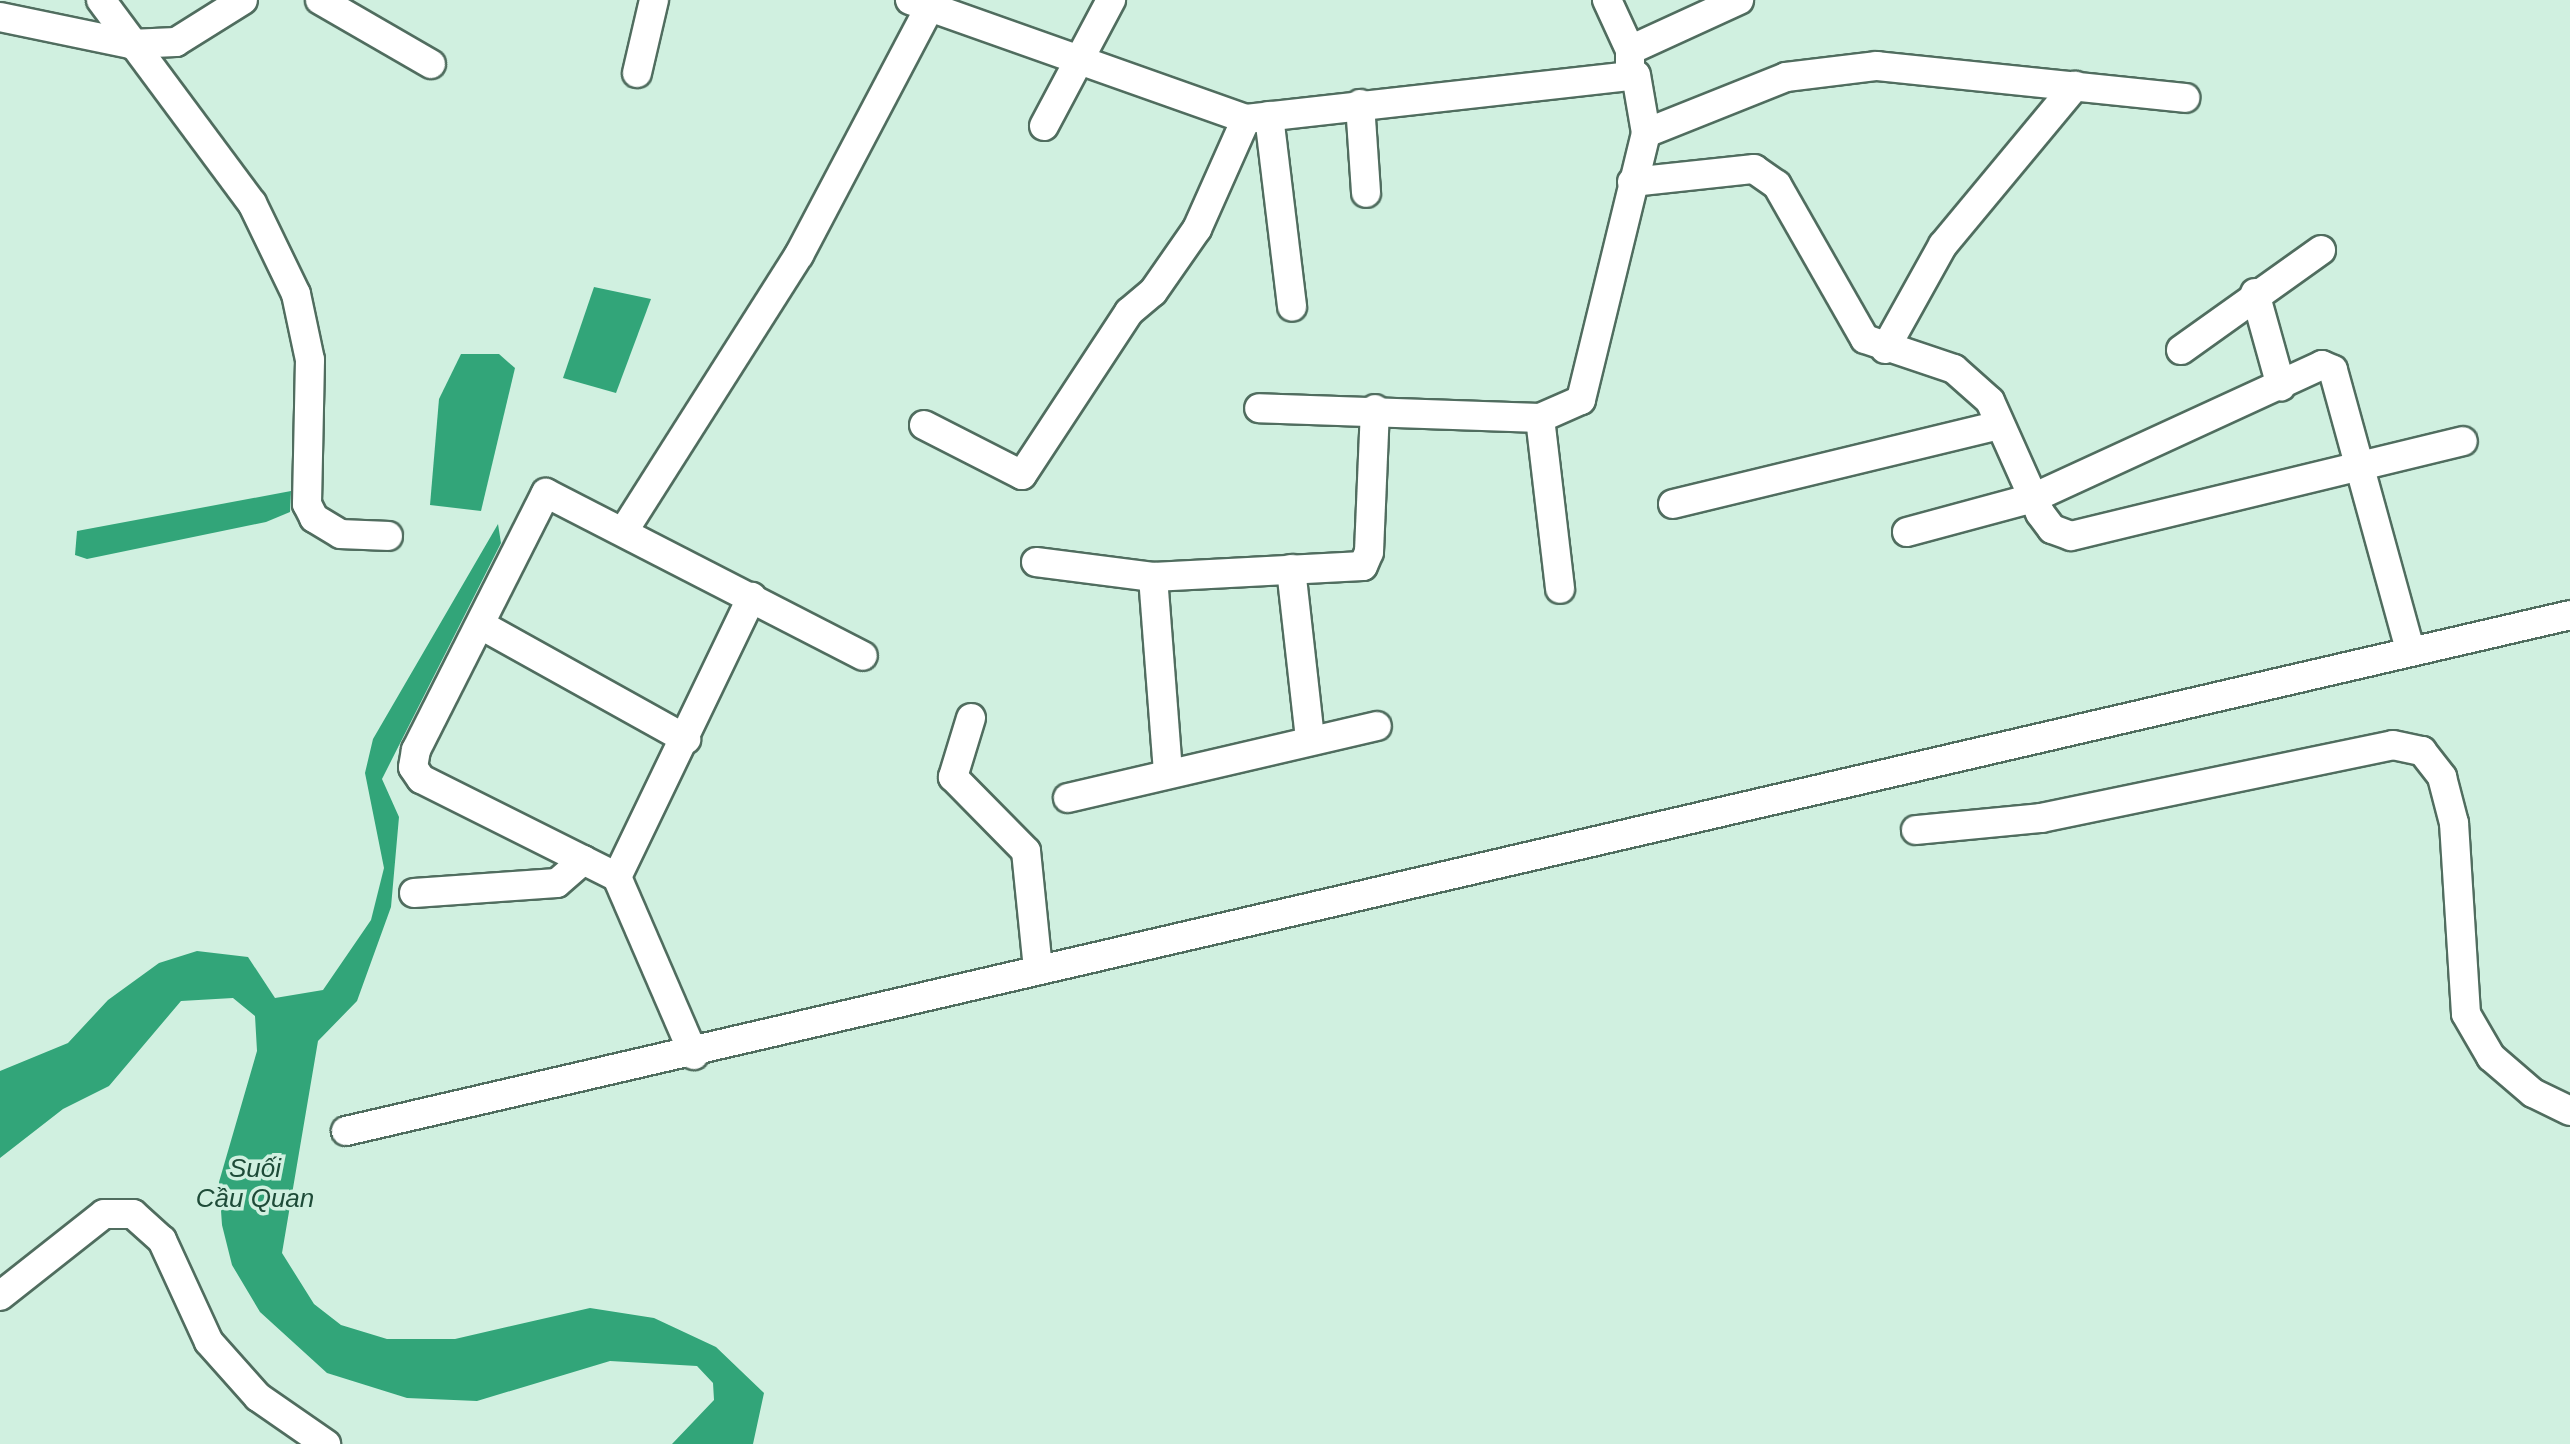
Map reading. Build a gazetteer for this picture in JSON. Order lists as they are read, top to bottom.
{
  "water": ["Suối Cầu Quan"]
}
